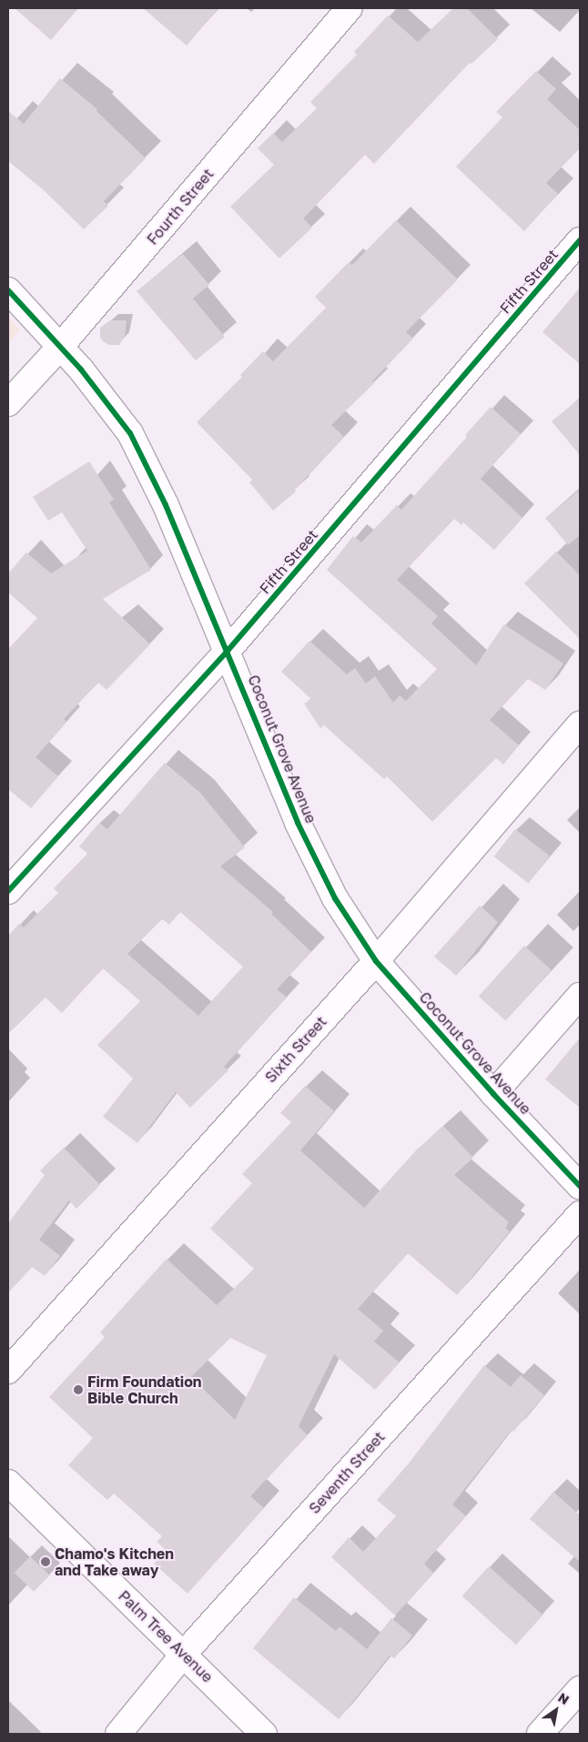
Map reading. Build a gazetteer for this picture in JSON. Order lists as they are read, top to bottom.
{
  "streets": {
    "street": [
      "Fourth Street",
      "Fifth Street",
      "Coconut Grove Avenue",
      "Sixth Street",
      "Seventh Street",
      "Palm Tree Avenue"
    ]
  },
  "crossings": [
    ["Fourth Street", "Coconut Grove Avenue"],
    ["Fifth Street", "Coconut Grove Avenue"],
    ["Coconut Grove Avenue", "Sixth Street"],
    ["Seventh Street", "Palm Tree Avenue"]
  ],
  "places": ["Firm Foundation Bible Church", "Chamo's Kitchen and Take away"],
  "north": "top right"
}
